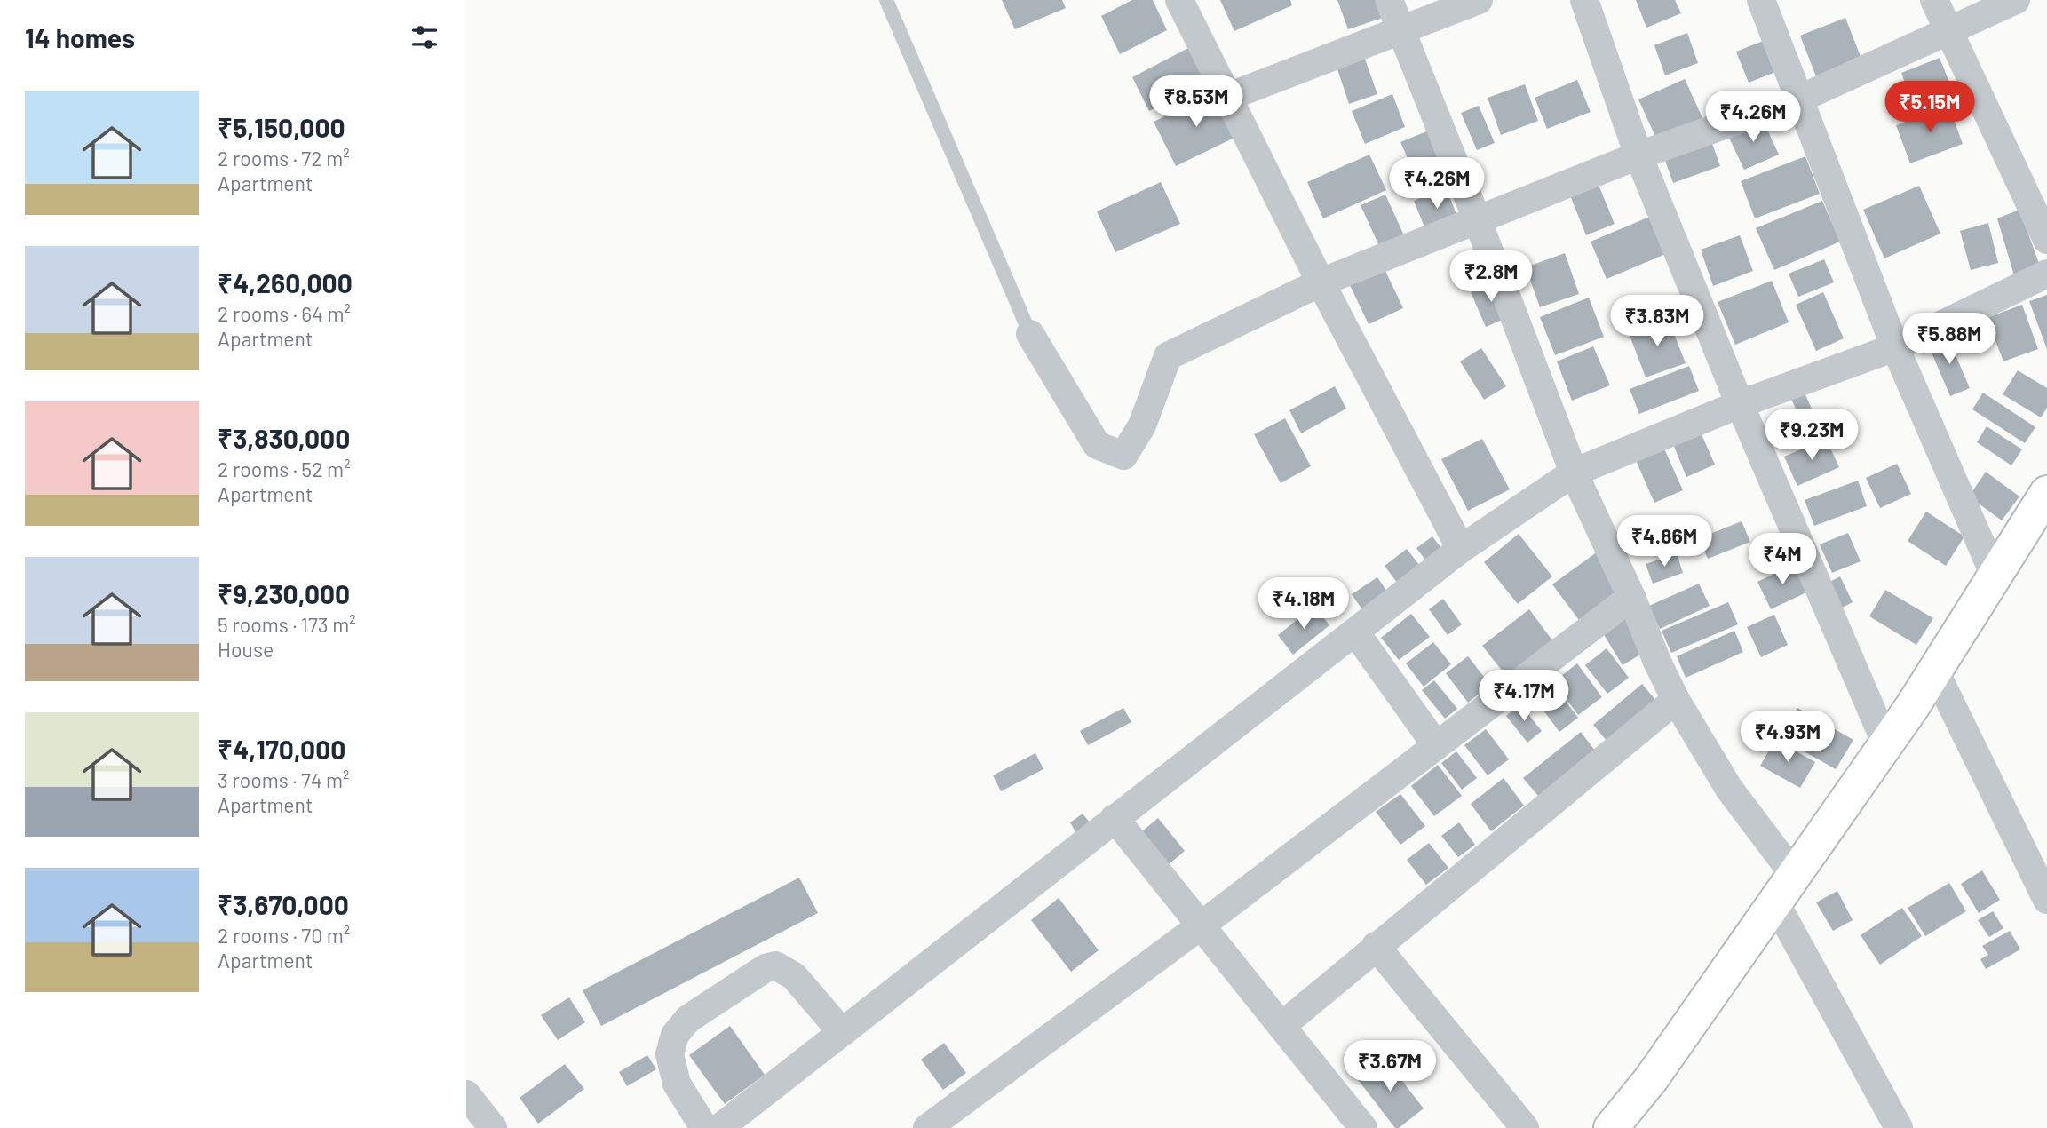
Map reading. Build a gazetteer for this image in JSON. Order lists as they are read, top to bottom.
{
  "page": {
    "heading": "14 homes",
    "list": [
      {
        "name": "₹5,150,000",
        "note": "2 rooms · 72 m² · Apartment"
      },
      {
        "name": "₹4,260,000",
        "note": "2 rooms · 64 m² · Apartment"
      },
      {
        "name": "₹3,830,000",
        "note": "2 rooms · 52 m² · Apartment"
      },
      {
        "name": "₹9,230,000",
        "note": "5 rooms · 173 m² · House"
      },
      {
        "name": "₹4,170,000",
        "note": "3 rooms · 74 m² · Apartment"
      },
      {
        "name": "₹3,670,000",
        "note": "2 rooms · 70 m² · Apartment"
      }
    ],
    "price": [
      "₹8.53M",
      "₹5.15M",
      "₹4.26M",
      "₹4.26M",
      "₹2.8M",
      "₹3.83M",
      "₹5.88M",
      "₹9.23M",
      "₹4.86M",
      "₹4M",
      "₹4.18M",
      "₹4.17M",
      "₹4.93M",
      "₹3.67M"
    ]
  }
}
